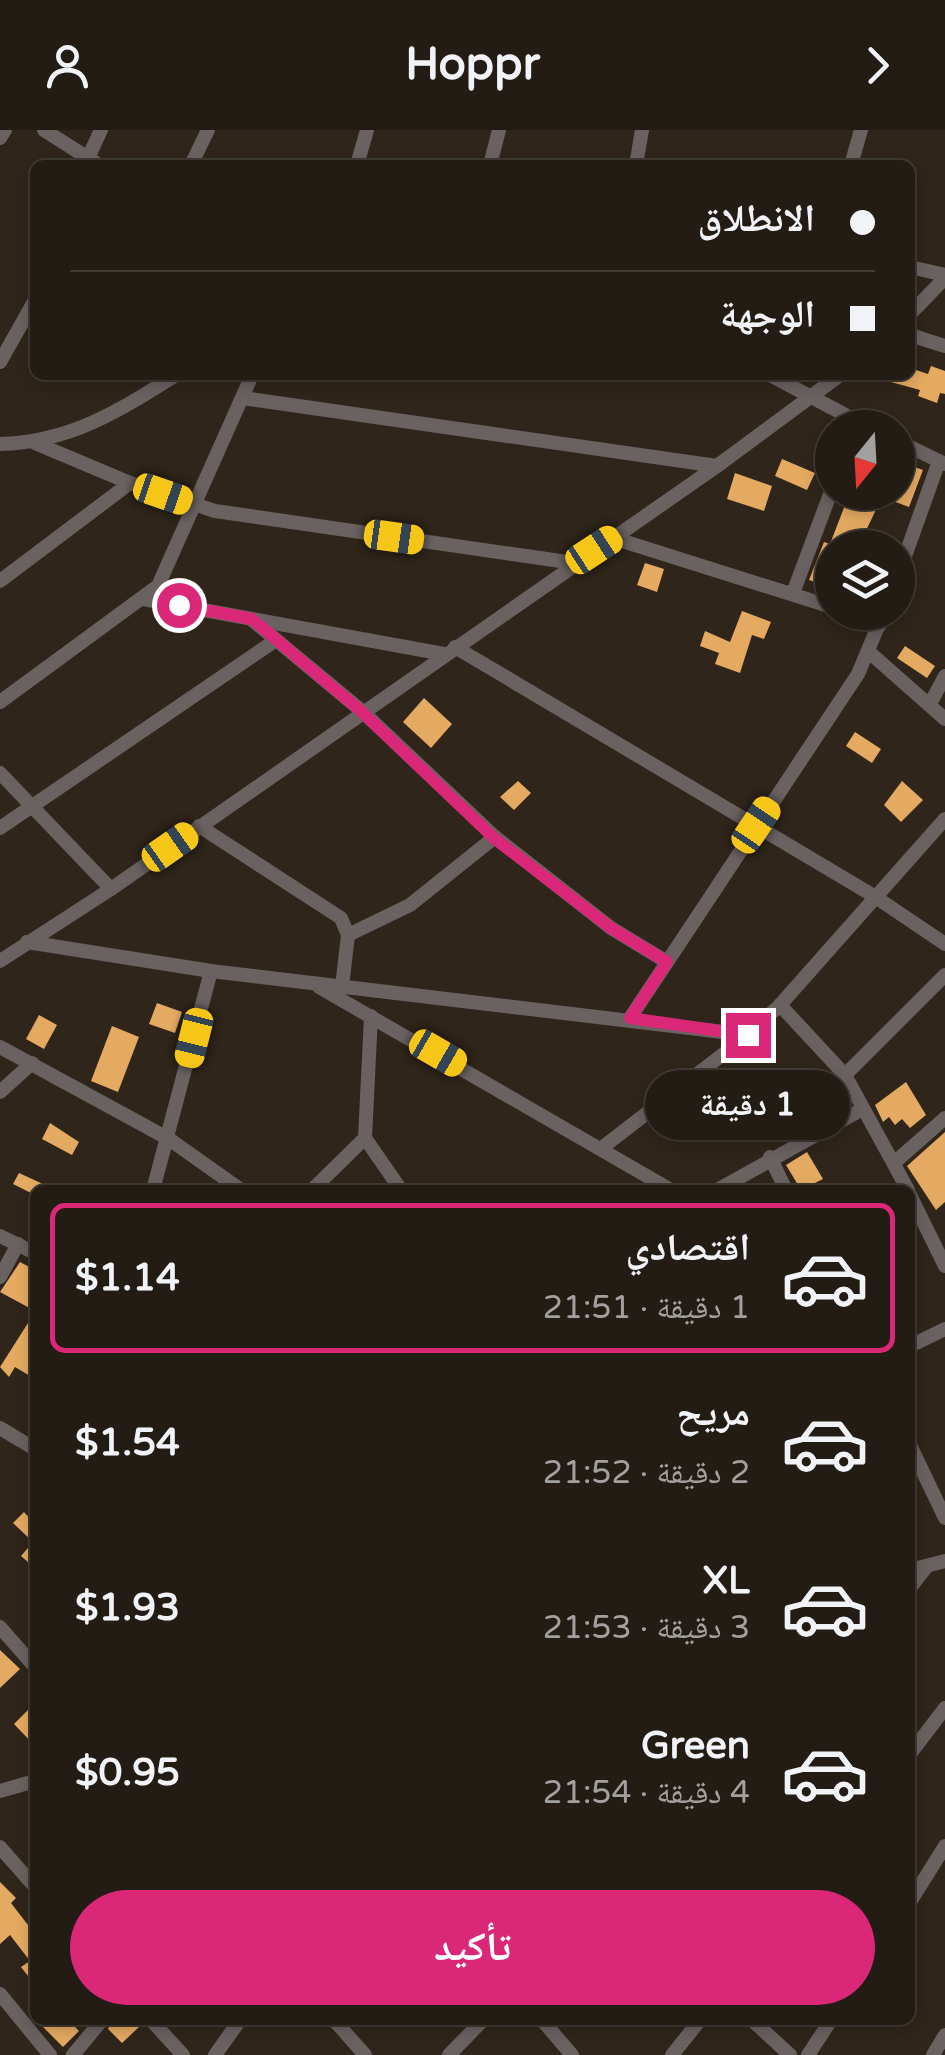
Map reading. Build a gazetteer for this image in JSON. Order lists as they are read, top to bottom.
{
  "north": "bottom",
  "page": {
    "header": "Hoppr",
    "banner": ["الانطلاق", "الوجهة"],
    "bubble": "1 دقيقة",
    "list": [
      {
        "name": "اقتصادي",
        "note": "1 دقيقة · 21:51",
        "value": "$1.14"
      },
      {
        "name": "مريح",
        "note": "2 دقيقة · 21:52",
        "value": "$1.54"
      },
      {
        "name": "XL",
        "note": "3 دقيقة · 21:53",
        "value": "$1.93"
      },
      {
        "name": "Green",
        "note": "4 دقيقة · 21:54",
        "value": "$0.95"
      }
    ],
    "buttons": "تأكيد"
  }
}
